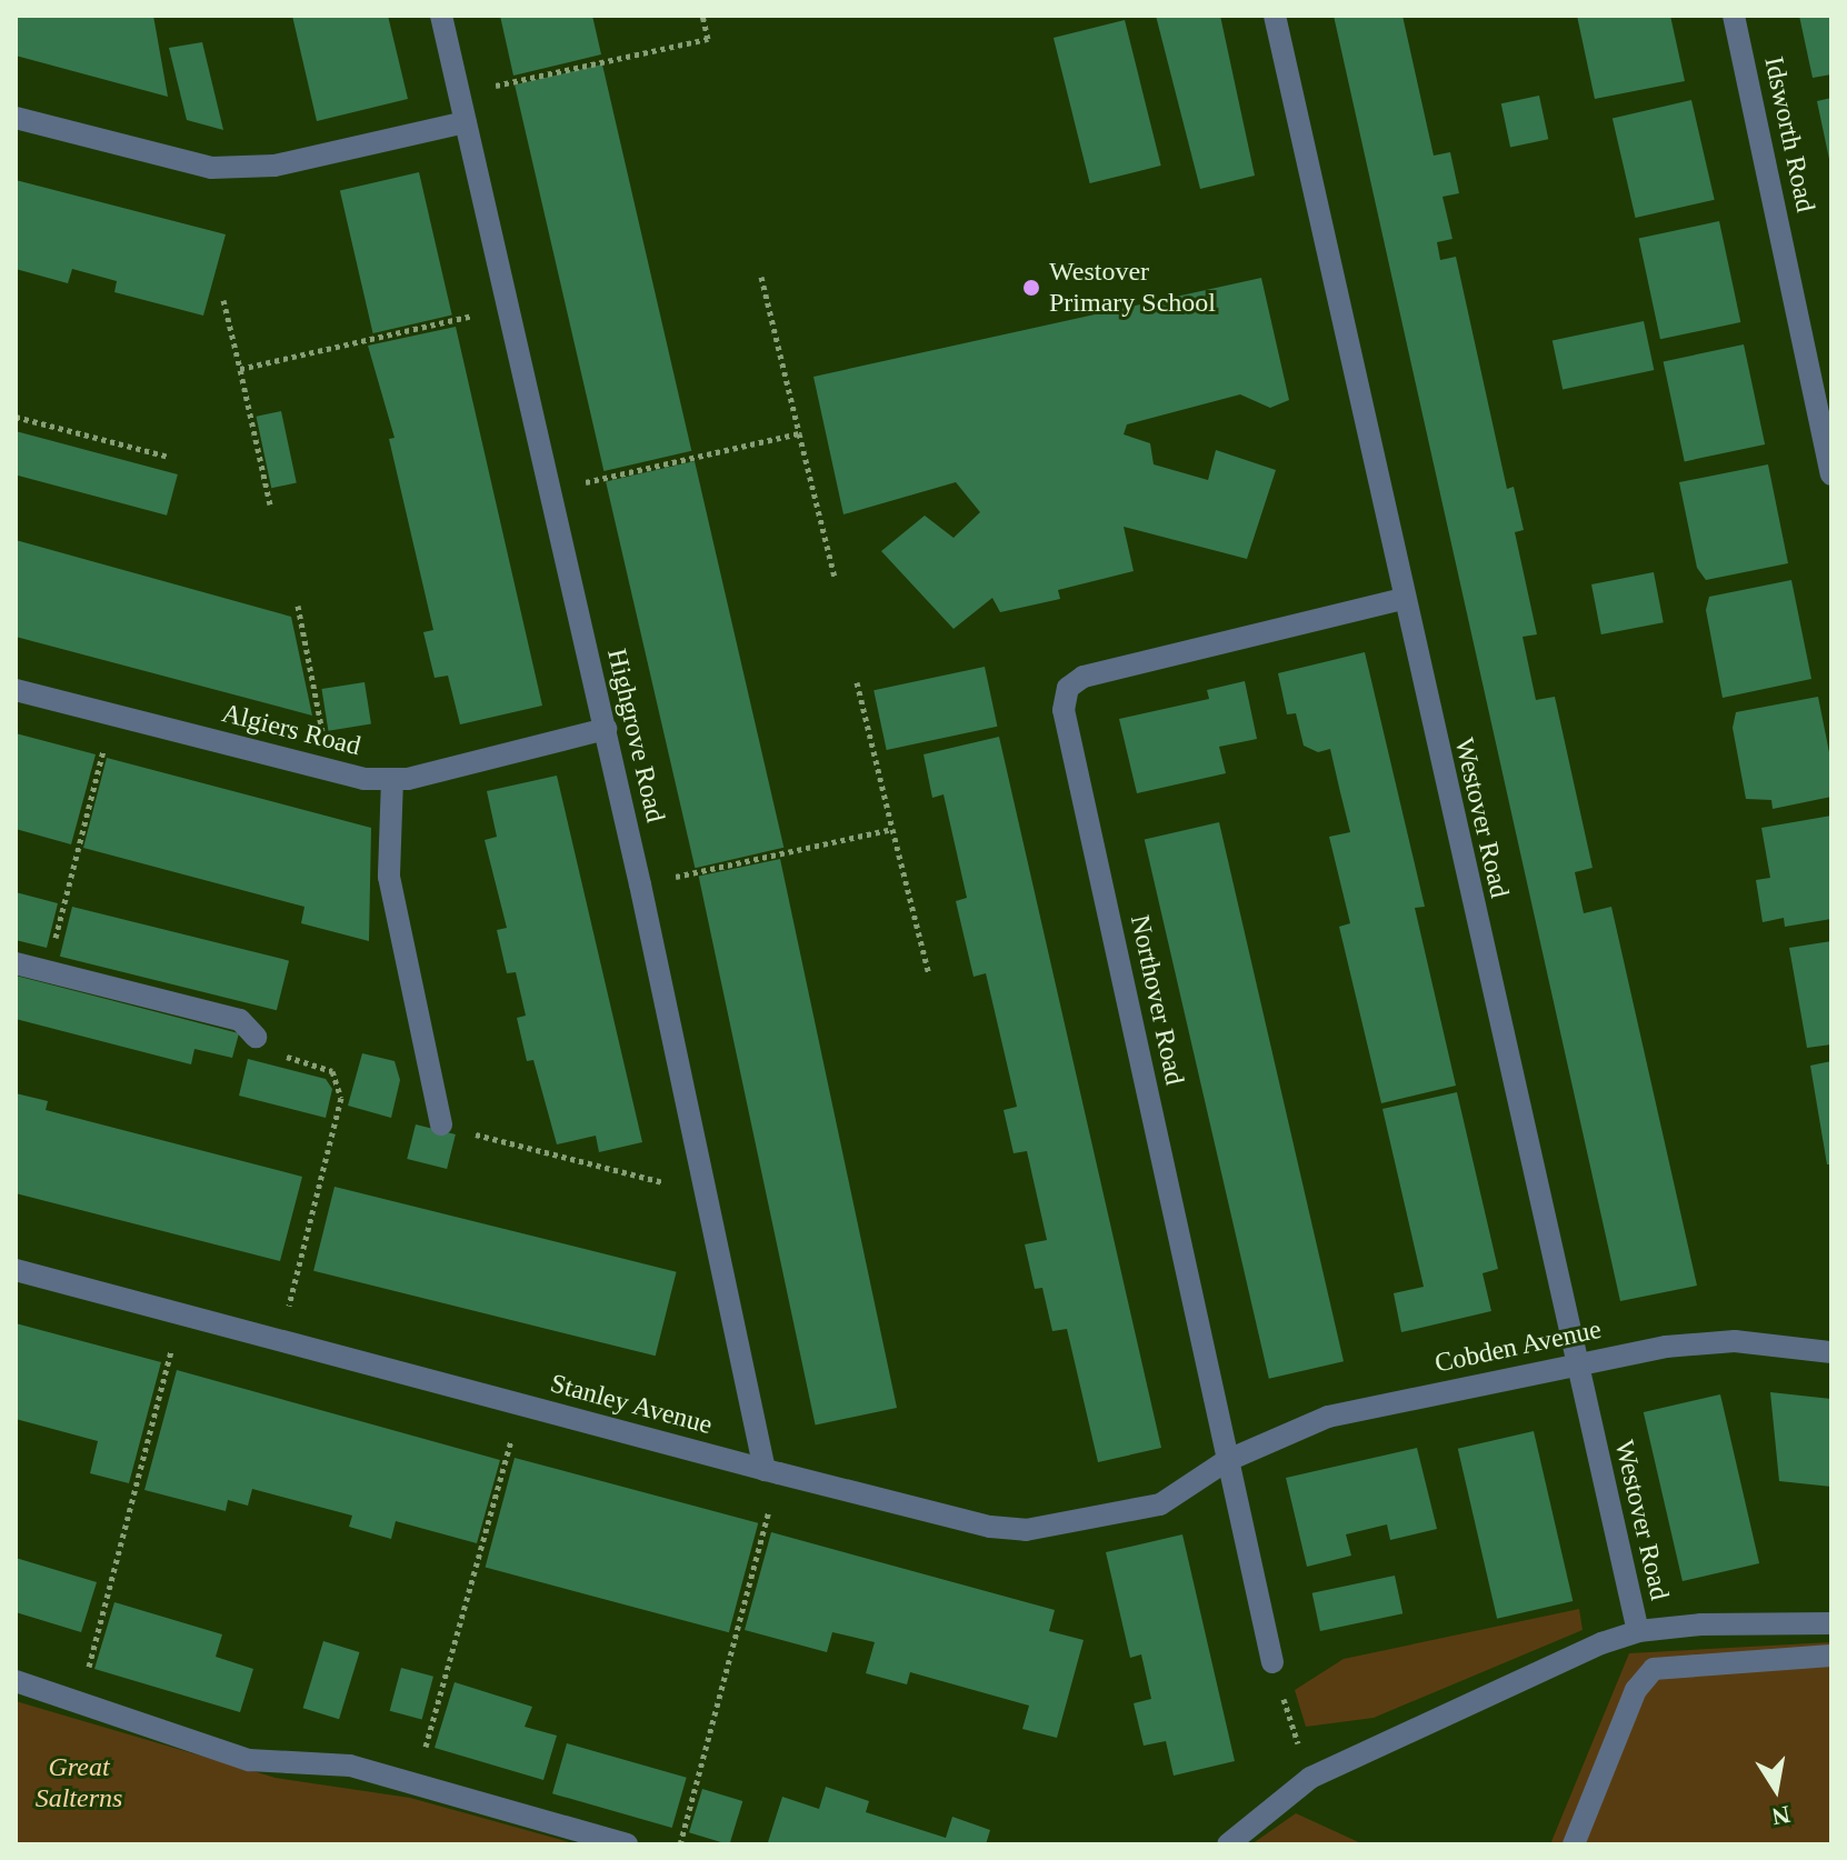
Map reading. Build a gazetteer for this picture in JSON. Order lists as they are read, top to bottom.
{
  "streets": {
    "street": [
      "Idsworth Road",
      "Algiers Road",
      "Highgrove Road",
      "Westover Road",
      "Northover Road",
      "Cobden Avenue",
      "Stanley Avenue"
    ]
  },
  "crossings": [
    ["Algiers Road", "Highgrove Road"],
    ["Highgrove Road", "Stanley Avenue"],
    ["Westover Road", "Northover Road"],
    ["Westover Road", "Cobden Avenue"],
    ["Northover Road", "Cobden Avenue"],
    ["Northover Road", "Stanley Avenue"],
    ["Cobden Avenue", "Stanley Avenue"]
  ],
  "parks": ["Great Salterns"],
  "places": ["Westover Primary School"],
  "north": "bottom"
}
